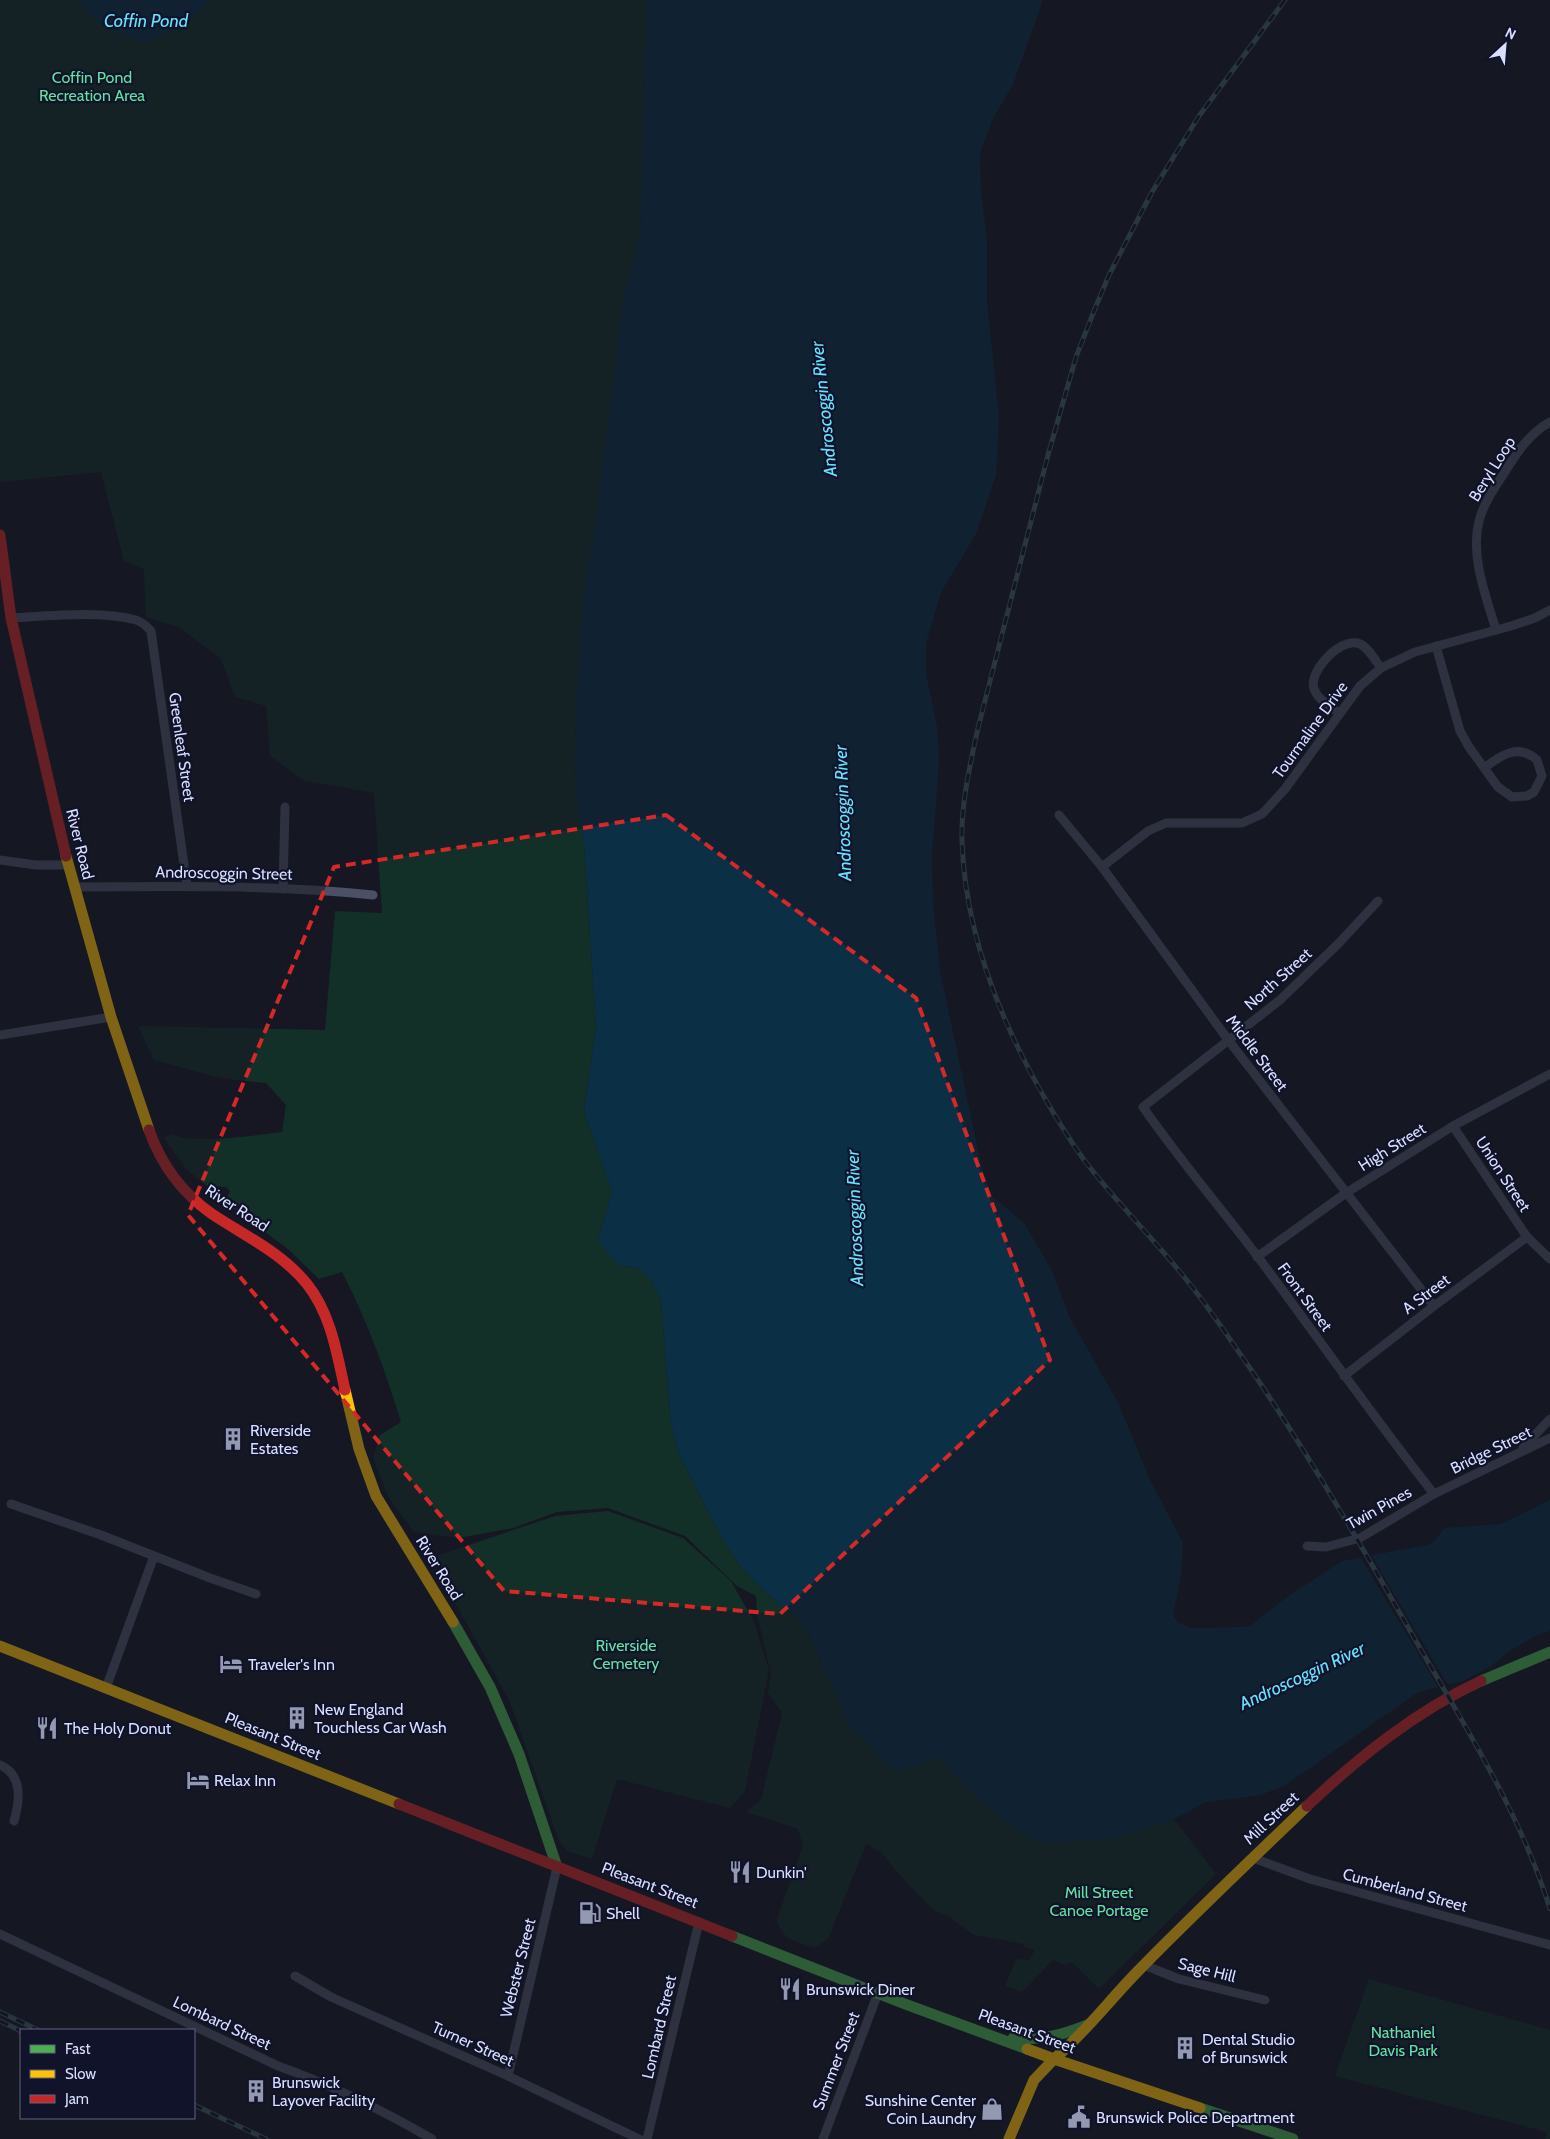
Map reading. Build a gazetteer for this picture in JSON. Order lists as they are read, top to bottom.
{
  "streets": {
    "main road": ["River Road", "Pleasant Street", "Mill Street"],
    "street": [
      "Beryl Loop",
      "Tourmaline Drive",
      "Greenleaf Street",
      "Androscoggin Street",
      "North Street",
      "Middle Street",
      "High Street",
      "Union Street",
      "A Street",
      "Front Street",
      "Bridge Street",
      "Twin Pines",
      "Cumberland Street",
      "Webster Street",
      "Sage Hill",
      "Lombard Street",
      "Turner Street",
      "Summer Street"
    ]
  },
  "crossings": [
    ["Beryl Loop", "Tourmaline Drive"],
    ["Tourmaline Drive", "Middle Street"],
    ["Greenleaf Street", "River Road"],
    ["Greenleaf Street", "Androscoggin Street"],
    ["River Road", "Androscoggin Street"],
    ["River Road", "Pleasant Street"],
    ["River Road", "Webster Street"],
    ["North Street", "Middle Street"],
    ["North Street", "Front Street"],
    ["Middle Street", "High Street"],
    ["Middle Street", "A Street"],
    ["High Street", "Union Street"],
    ["High Street", "Front Street"],
    ["Union Street", "A Street"],
    ["A Street", "Front Street"],
    ["Front Street", "Bridge Street"],
    ["Front Street", "Twin Pines"],
    ["Bridge Street", "Twin Pines"],
    ["Pleasant Street", "Mill Street"],
    ["Pleasant Street", "Webster Street"],
    ["Pleasant Street", "Lombard Street"],
    ["Pleasant Street", "Summer Street"],
    ["Mill Street", "Cumberland Street"],
    ["Mill Street", "Sage Hill"],
    ["Webster Street", "Turner Street"]
  ],
  "water": ["Coffin Pond", "Androscoggin River"],
  "parks": [
    "Coffin Pond Recreation Area",
    "Riverside Cemetery",
    "Mill Street Canoe Portage",
    "Nathaniel Davis Park"
  ],
  "places": {
    "building": [
      "Riverside Estates",
      "New England Touchless Car Wash",
      "Dental Studio of Brunswick",
      "Brunswick Layover Facility"
    ],
    "hotel": ["Traveler's Inn", "Relax Inn"],
    "restaurant": ["The Holy Donut", "Dunkin'", "Brunswick Diner"],
    "fuel station": ["Shell"],
    "shop": ["Sunshine Center Coin Laundry"],
    "public building": ["Brunswick Police Department"]
  },
  "legend": ["Fast", "Slow", "Jam"],
  "north": "top right"
}
